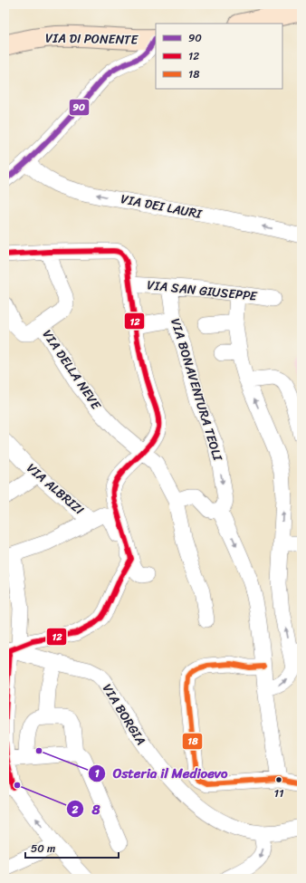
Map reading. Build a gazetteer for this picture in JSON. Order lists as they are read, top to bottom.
{
  "streets": {
    "main road": ["VIA DI PONENTE"],
    "street": [
      "VIA DEI LAURI",
      "VIA SAN GIUSEPPE",
      "VIA DELLA NEVE",
      "VIA BONAVENTURA TEOLI",
      "VIA ALBRIZI",
      "VIA BORGIA"
    ]
  },
  "crossings": [
    ["VIA SAN GIUSEPPE", "VIA BONAVENTURA TEOLI"]
  ],
  "places": ["Osteria il Medioevo", "11", "8"],
  "lines": ["transit line 90", "transit line 12", "transit line 18"],
  "legend": ["90", "12", "18"],
  "scale_bar": "50 m"
}
